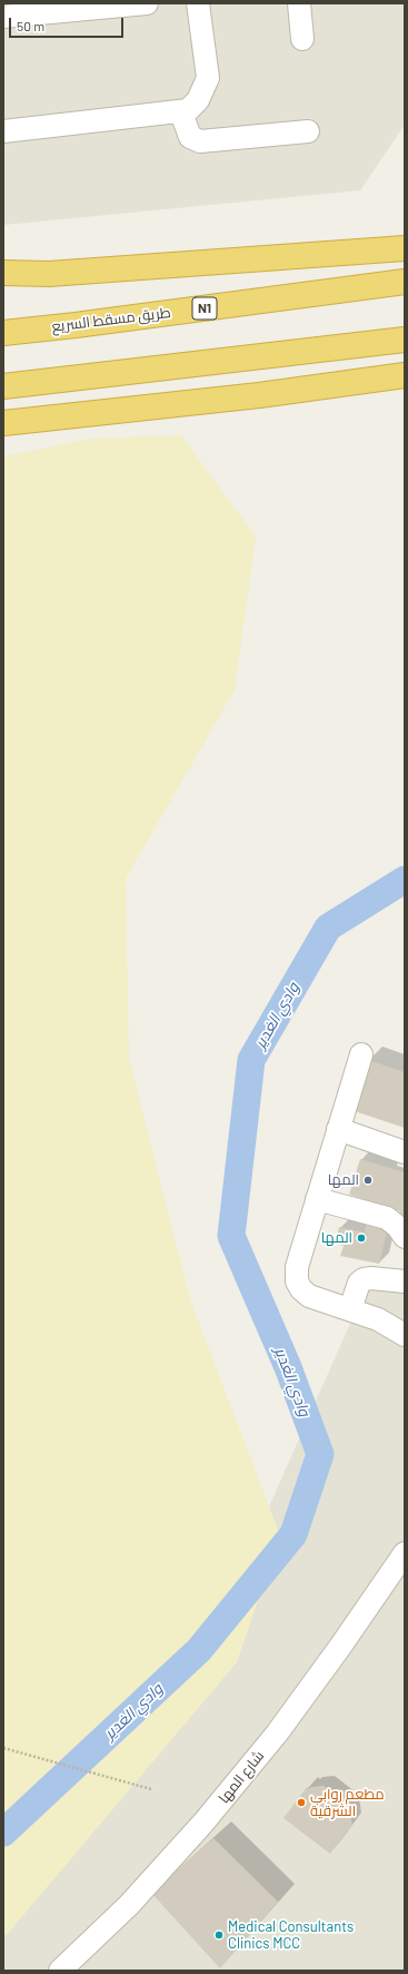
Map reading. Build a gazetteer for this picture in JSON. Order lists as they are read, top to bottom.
{
  "streets": {
    "highway": ["N1", "طريق مسقط السريع"],
    "street": ["شارع المها"]
  },
  "water": ["وادي الغدير"],
  "places": [
    "المه‍ا",
    "المها",
    "مطعم روابي الشرقية",
    "Medical Consultants Clinics MCC"
  ],
  "scale_bar": "50 m"
}
